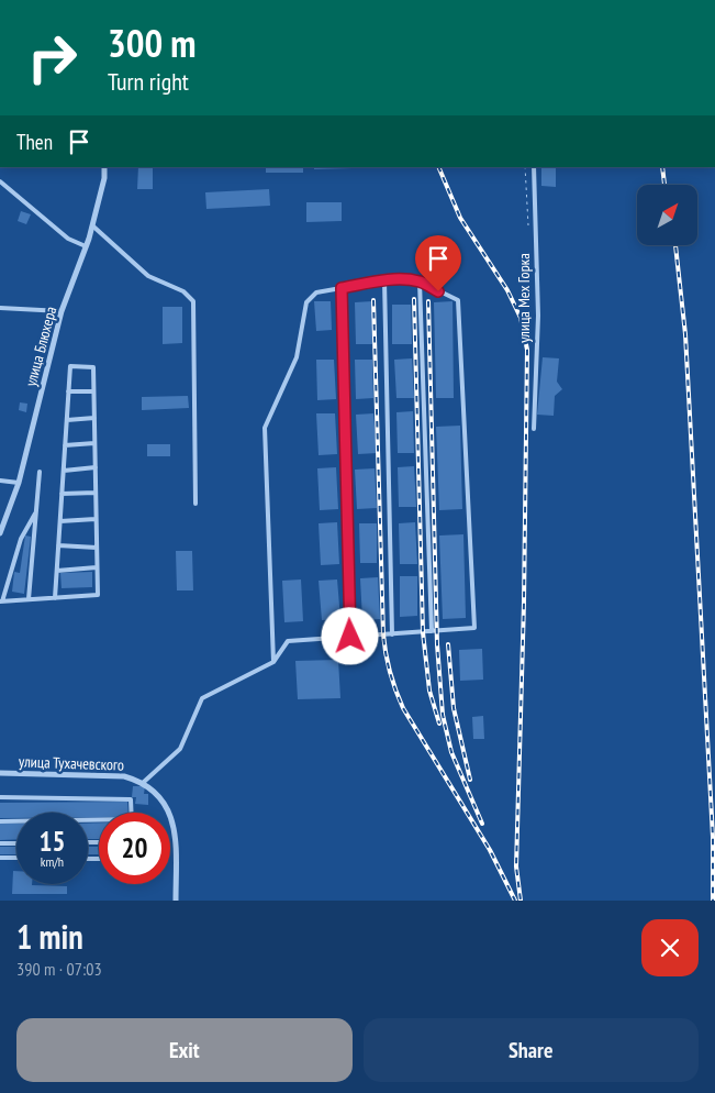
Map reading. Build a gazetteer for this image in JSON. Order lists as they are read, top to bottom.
{
  "streets": {
    "street": ["улица Блюхера", "улица Тухачевского"],
    "lane": ["улица Мех Горка"]
  },
  "north": "top right",
  "page": {
    "turn": ["300 m", "Turn right"],
    "then": "Then",
    "speed": "15 km/h",
    "limit": "20",
    "heading": ["1 min", "390 m · 07:03"],
    "buttons": ["Exit", "Share"]
  }
}
